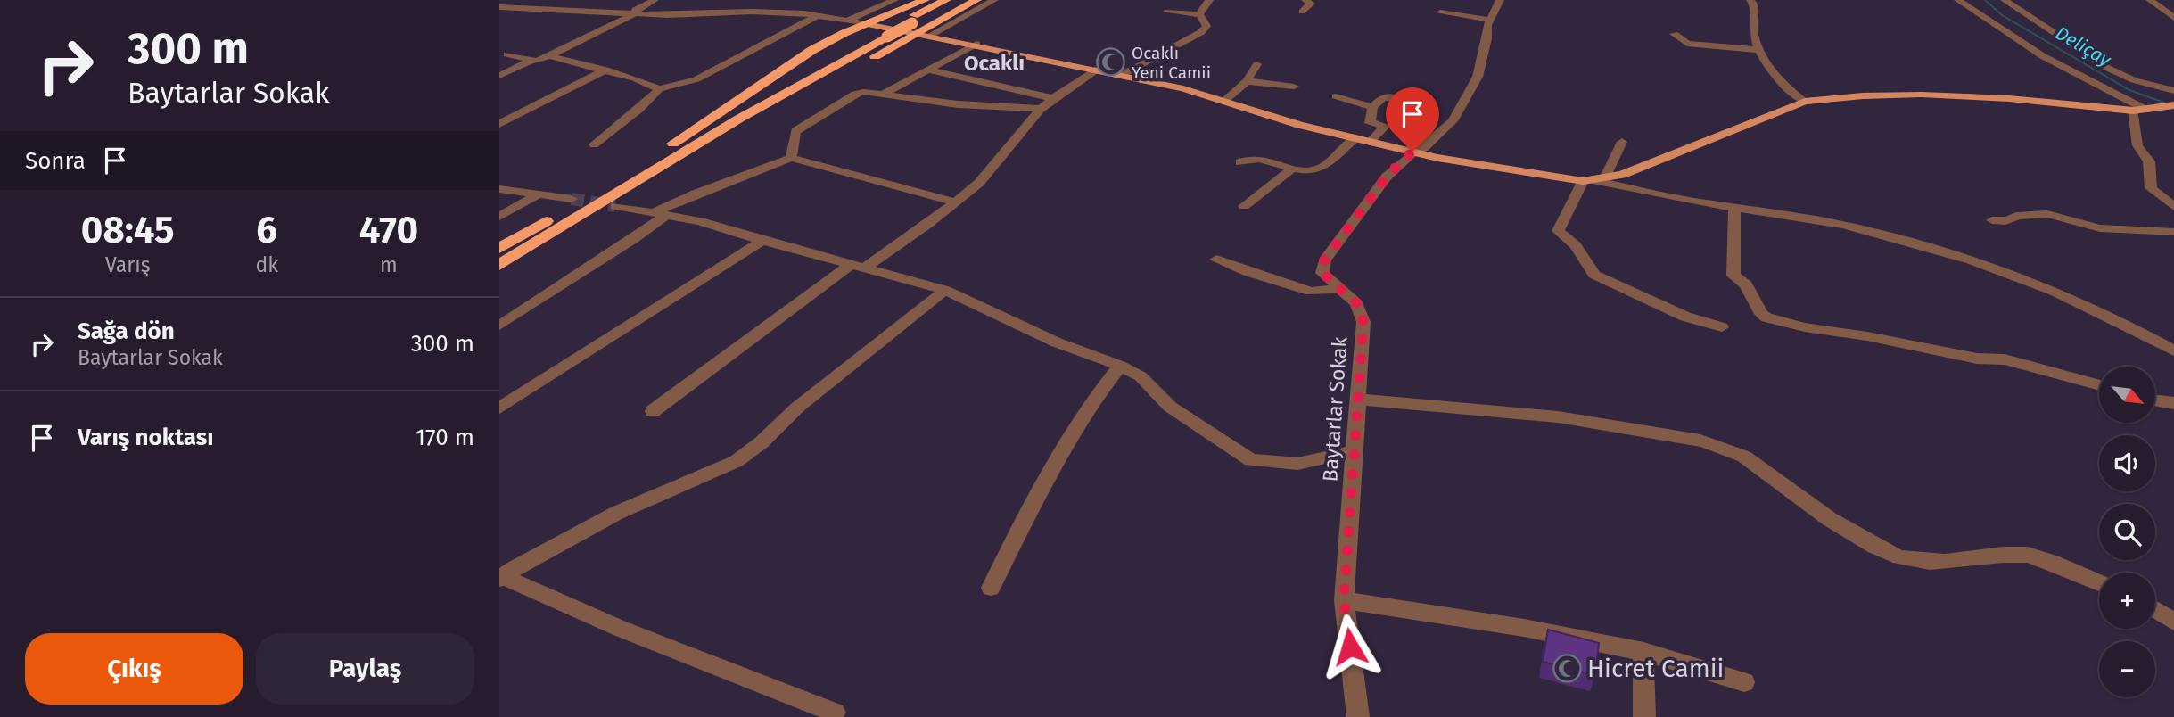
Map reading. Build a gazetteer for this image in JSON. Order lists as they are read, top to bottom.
{
  "streets": {
    "street": ["Baytarlar Sokak"]
  },
  "districts": ["Ocaklı"],
  "water": ["Deliçay"],
  "places": {
    "mosque": ["Ocaklı Yeni Camii", "Hicret Camii"]
  },
  "north": "bottom right",
  "page": {
    "turn": ["300 m", "Baytarlar Sokak"],
    "then": "Sonra",
    "eta": [
      "08:45",
      "Varış",
      "6",
      "dk",
      "470",
      "m"
    ],
    "list": [
      {
        "name": "Sağa dön",
        "note": "Baytarlar Sokak",
        "value": "300 m"
      },
      {
        "name": "Varış noktası",
        "value": "170 m"
      }
    ],
    "map_buttons": ["+", "−"],
    "buttons": ["Çıkış", "Paylaş"]
  }
}
